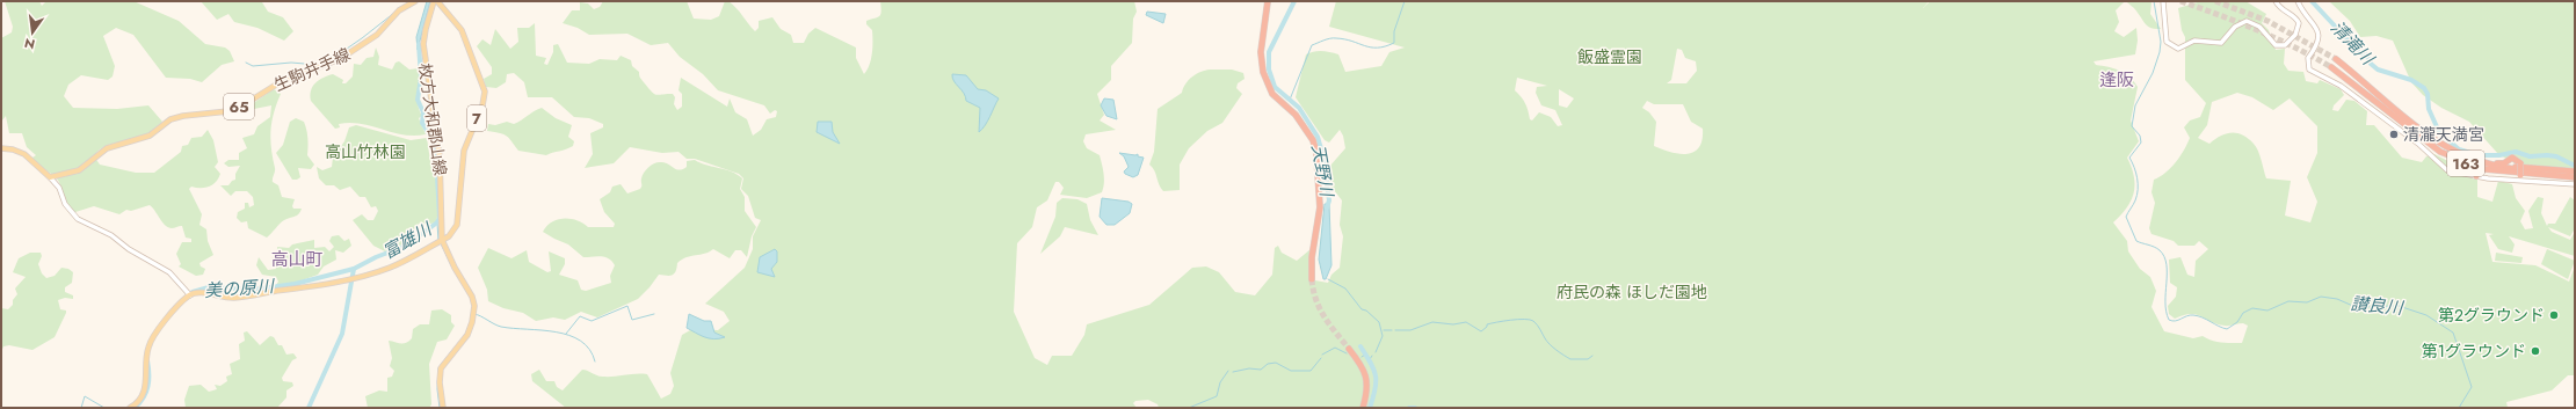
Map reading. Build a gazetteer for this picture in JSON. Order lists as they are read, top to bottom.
{
  "streets": {
    "highway": ["163"],
    "main road": [
      "生駒井手線",
      "65",
      "7",
      "枚方大和郡山線"
    ]
  },
  "districts": ["逢阪", "高山町"],
  "water": [
    "清滝川",
    "天野川",
    "富雄川",
    "美の原川",
    "讃良川"
  ],
  "parks": ["飯盛霊園", "高山竹林園", "府民の森 ほしだ園地"],
  "places": ["清瀧天満宮", "第2グラウンド", "第1グラウンド"],
  "north": "bottom"
}
